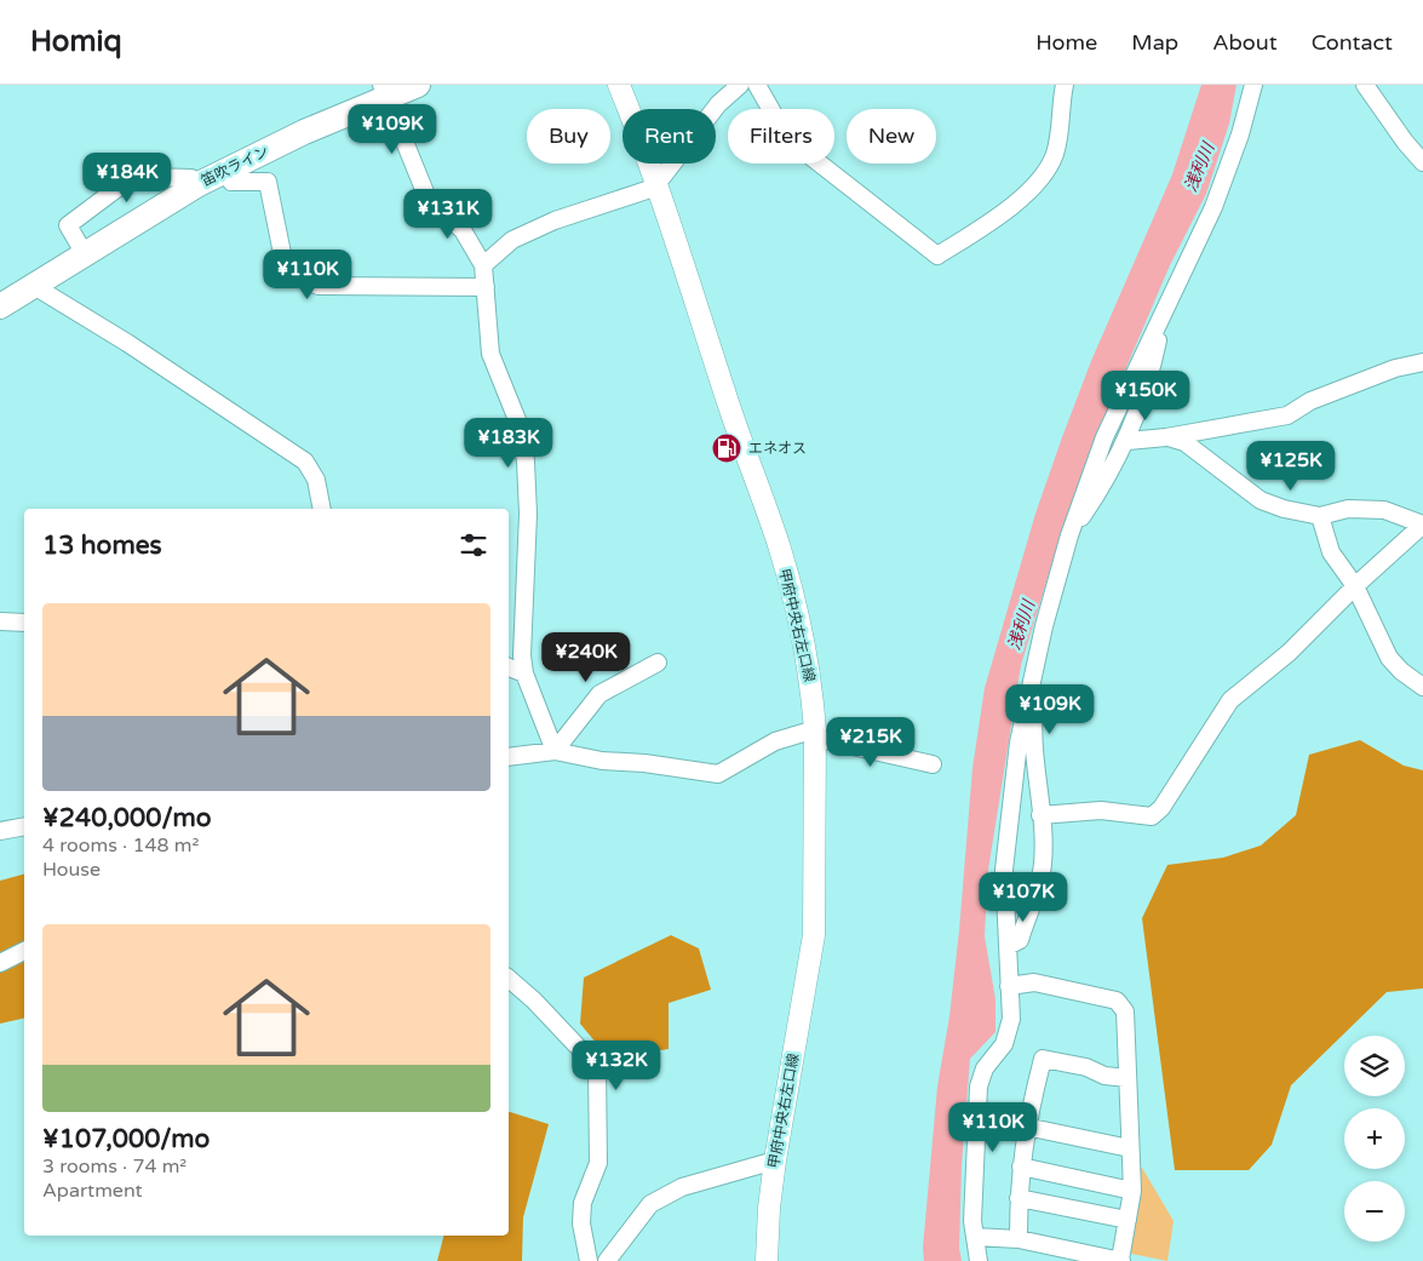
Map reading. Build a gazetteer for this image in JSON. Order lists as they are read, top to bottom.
{
  "streets": {
    "highway": ["笛吹ライン"],
    "main road": ["甲府中央右左口線"]
  },
  "water": ["浅利川"],
  "places": {
    "fuel station": ["エネオス"]
  },
  "page": {
    "header": "Homiq",
    "nav": [
      "Home",
      "Map",
      "About",
      "Contact"
    ],
    "price": [
      "¥109K",
      "¥184K",
      "¥131K",
      "¥110K",
      "¥150K",
      "¥183K",
      "¥125K",
      "¥240K",
      "¥109K",
      "¥215K",
      "¥107K",
      "¥132K",
      "¥110K"
    ],
    "chip": [
      "Buy",
      "Rent",
      "Filters",
      "New"
    ],
    "heading": "13 homes",
    "list": [
      {
        "name": "¥240,000/mo",
        "note": "4 rooms · 148 m² · House"
      },
      {
        "name": "¥107,000/mo",
        "note": "3 rooms · 74 m² · Apartment"
      }
    ],
    "map_buttons": ["+", "−"]
  }
}
